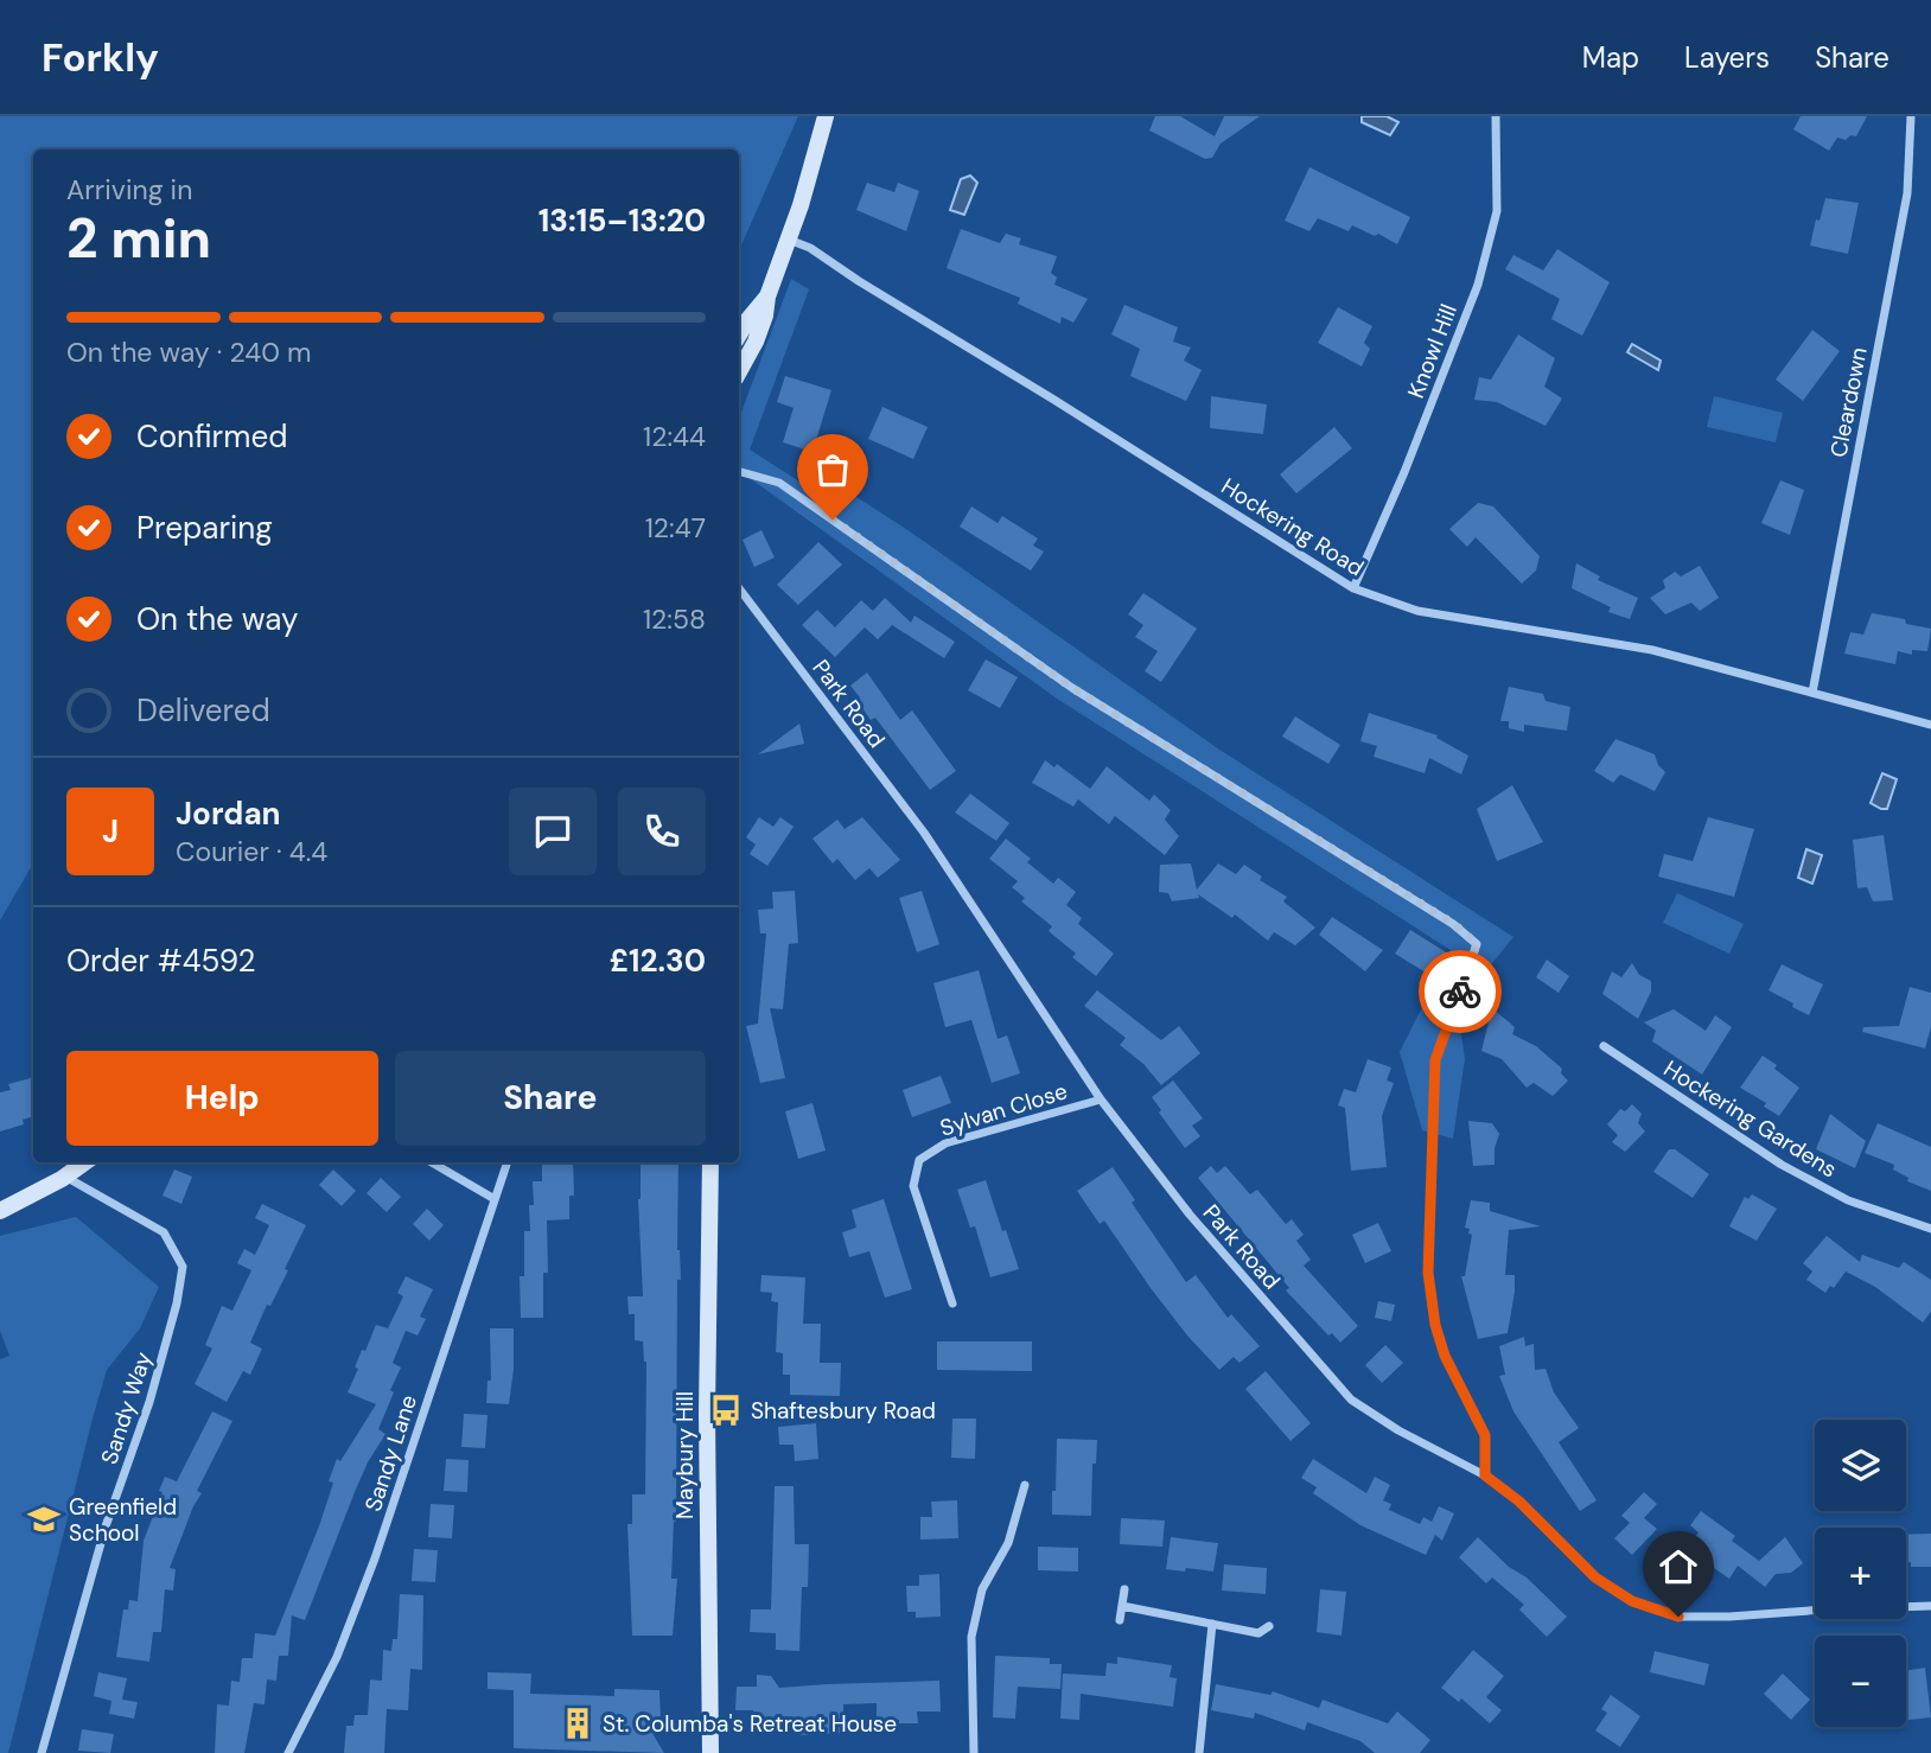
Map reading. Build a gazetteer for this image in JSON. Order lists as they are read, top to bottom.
{
  "streets": {
    "street": [
      "Knowl Hill",
      "Cleardown",
      "Hockering Road",
      "Park Road",
      "Sylvan Close",
      "Hockering Gardens",
      "Sandy Way",
      "Sandy Lane",
      "Maybury Hill"
    ]
  },
  "crossings": [
    ["Knowl Hill", "Hockering Road"],
    ["Cleardown", "Hockering Road"],
    ["Park Road", "Sylvan Close"]
  ],
  "places": {
    "bus stop": ["Shaftesbury Road"],
    "school or university": ["Greenfield School"],
    "building": ["St. Columba's Retreat House"]
  },
  "page": {
    "header": "Forkly",
    "nav": ["Map", "Layers", "Share"],
    "heading": ["2 min", "Arriving in", "13:15–13:20"],
    "panel": [
      "Jordan",
      "Courier · 4.4",
      "Order #4592",
      "£12.30"
    ],
    "bar": "On the way · 240 m",
    "list": [
      ["Confirmed", "12:44"],
      ["Preparing", "12:47"],
      ["On the way", "12:58"],
      "Delivered"
    ],
    "round": "J",
    "buttons": ["Help", "Share"],
    "map_buttons": ["+", "−"]
  }
}
